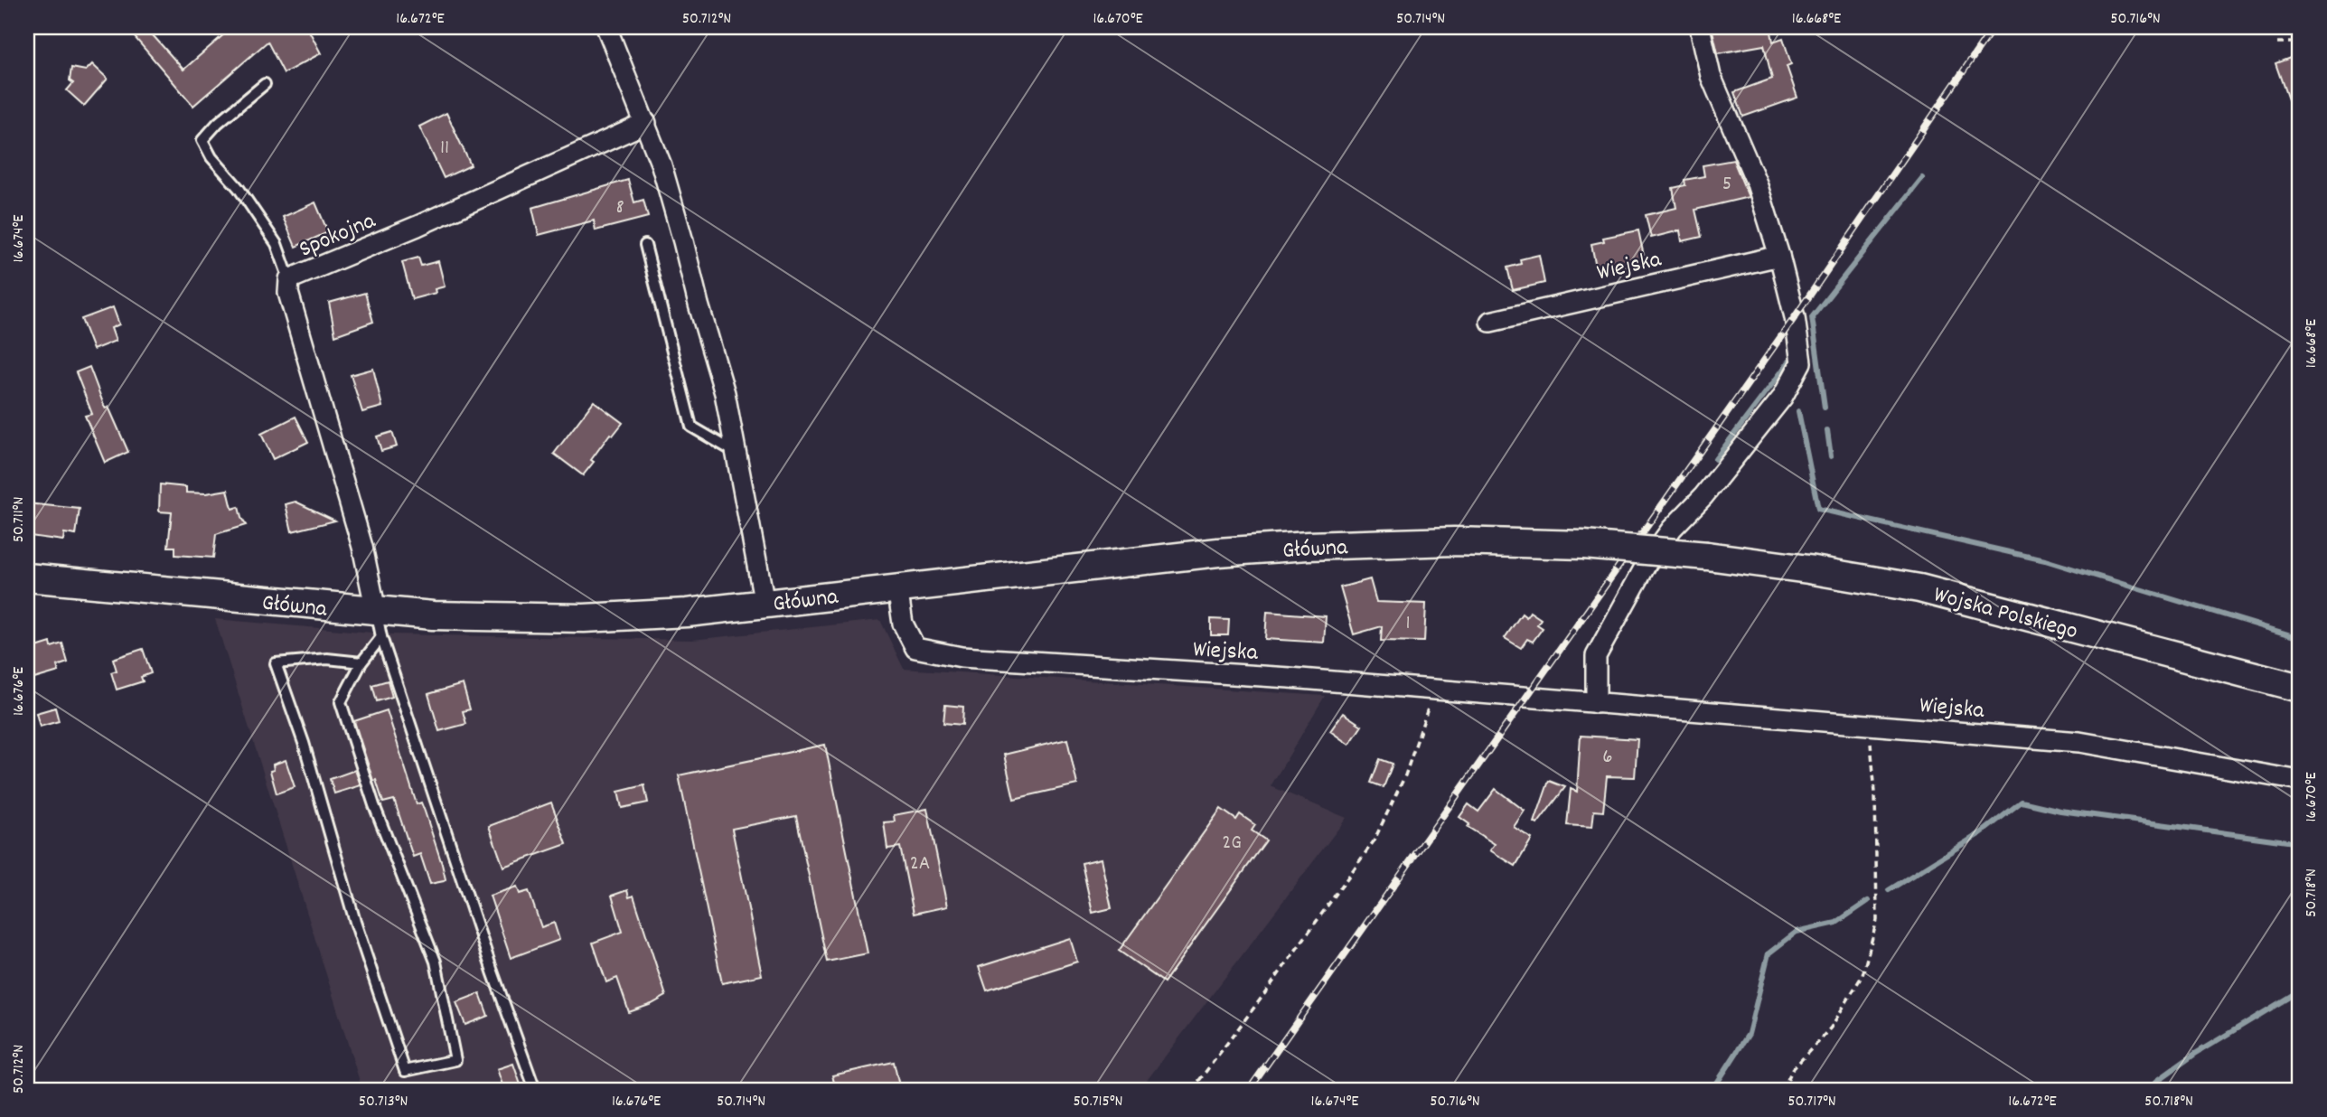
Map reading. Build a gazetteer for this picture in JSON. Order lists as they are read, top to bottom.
{
  "streets": {
    "main road": ["Główna", "Wojska Polskiego"],
    "street": ["Spokojna", "Wiejska"]
  },
  "crossings": [
    ["Spokojna", "Główna"],
    ["Wiejska", "Główna"],
    ["Główna", "Wojska Polskiego"]
  ],
  "house_numbers": [
    "11",
    "5",
    "8",
    "1",
    "6",
    "2G",
    "2A"
  ],
  "coordinates": [
    "16.672°E",
    "50.712°N",
    "16.670°E",
    "50.714°N",
    "16.668°E",
    "50.716°N",
    "16.674°E",
    "50.711°N",
    "16.676°E",
    "50.718°N",
    "50.713°N",
    "50.715°N",
    "50.717°N"
  ]
}
